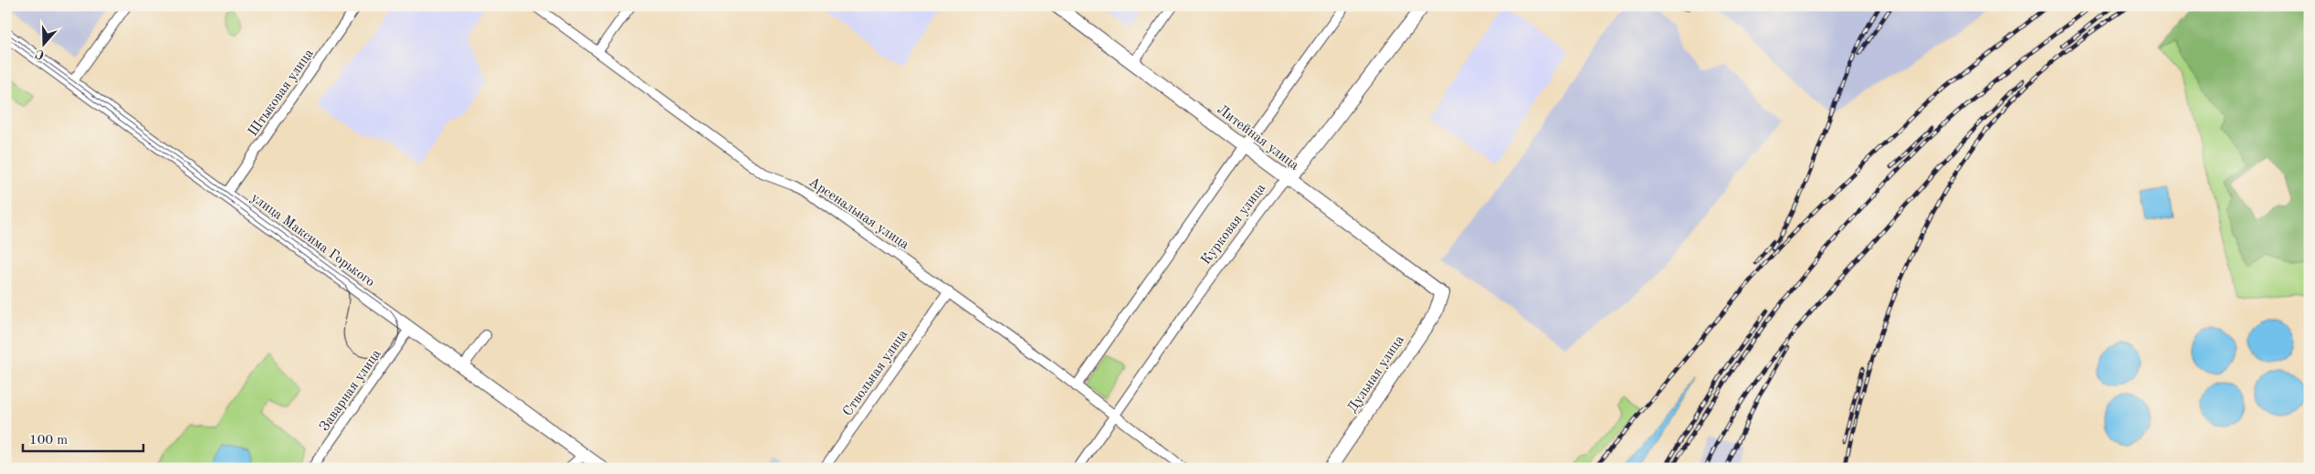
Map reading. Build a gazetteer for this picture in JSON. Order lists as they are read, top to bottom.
{
  "streets": {
    "street": [
      "Штыковая улица",
      "Литейная улица",
      "Арсенальная улица",
      "Курковая улица",
      "улица Максима Горького",
      "Ствольная улица",
      "Дульная улица",
      "Заварная улица"
    ]
  },
  "crossings": [
    ["Штыковая улица", "улица Максима Горького"],
    ["Литейная улица", "Курковая улица"],
    ["Литейная улица", "Дульная улица"],
    ["Арсенальная улица", "Курковая улица"],
    ["Арсенальная улица", "Ствольная улица"],
    ["улица Максима Горького", "Заварная улица"]
  ],
  "scale_bar": "100 m",
  "north": "bottom"
}
